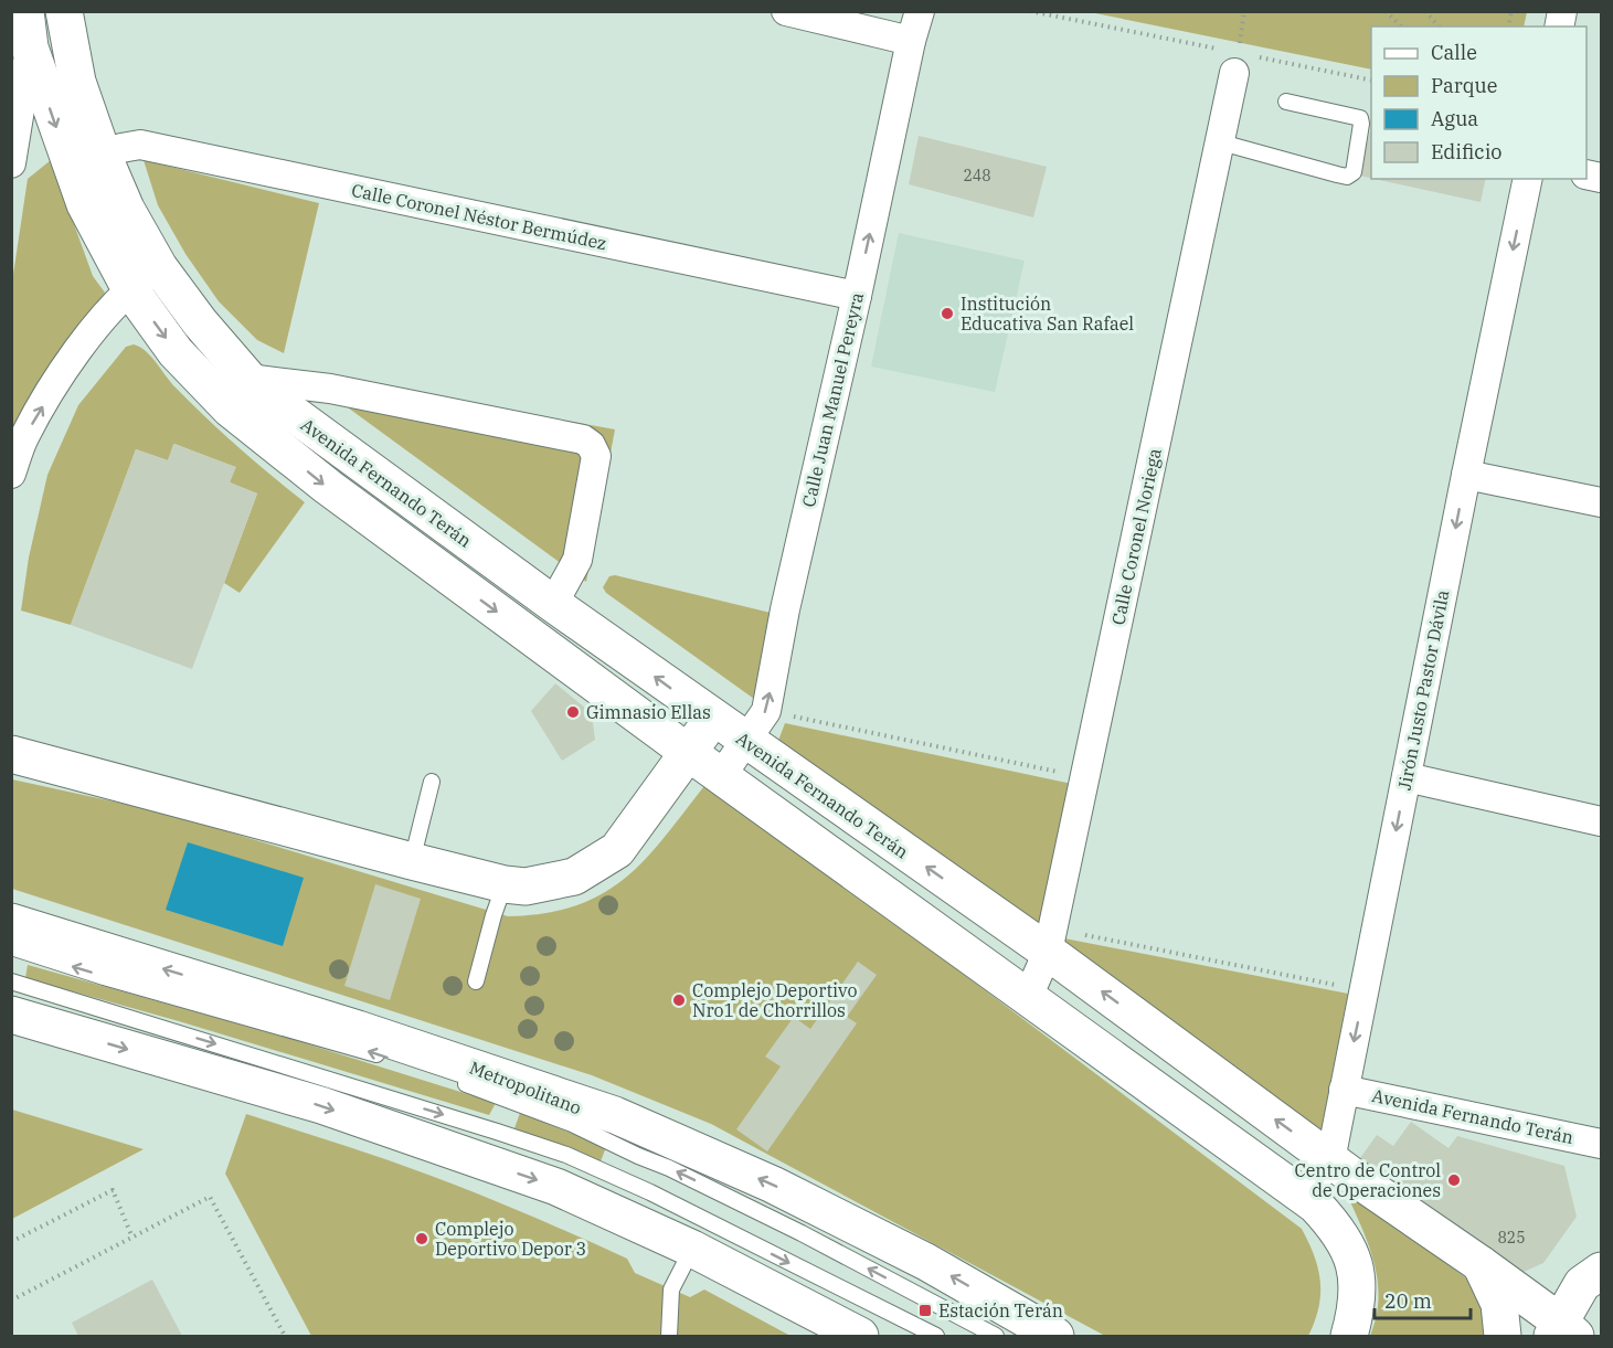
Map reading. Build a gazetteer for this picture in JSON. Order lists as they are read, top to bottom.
{
  "streets": {
    "main road": ["Avenida Fernando Terán"],
    "street": [
      "Calle Coronel Néstor Bermúdez",
      "Calle Juan Manuel Pereyra",
      "Calle Coronel Noriega",
      "Jirón Justo Pastor Dávila"
    ],
    "lane": ["Metropolitano"]
  },
  "crossings": [
    ["Calle Coronel Néstor Bermúdez", "Calle Juan Manuel Pereyra"],
    ["Calle Coronel Néstor Bermúdez", "Avenida Fernando Terán"],
    ["Calle Juan Manuel Pereyra", "Avenida Fernando Terán"],
    ["Avenida Fernando Terán", "Calle Coronel Noriega"],
    ["Avenida Fernando Terán", "Jirón Justo Pastor Dávila"]
  ],
  "one_way": ["Calle Juan Manuel Pereyra", "Jirón Justo Pastor Dávila"],
  "places": {
    "other": [
      "Institución Educativa San Rafael",
      "Gimnasio Ellas",
      "Complejo Deportivo Nro1 de Chorrillos",
      "Centro de Control de Operaciones",
      "Complejo Deportivo Depor 3"
    ],
    "transit": ["Estación Terán"]
  },
  "house_numbers": ["248", "825"],
  "legend": [
    "Calle",
    "Parque",
    "Agua",
    "Edificio"
  ],
  "scale_bar": "20 m"
}
